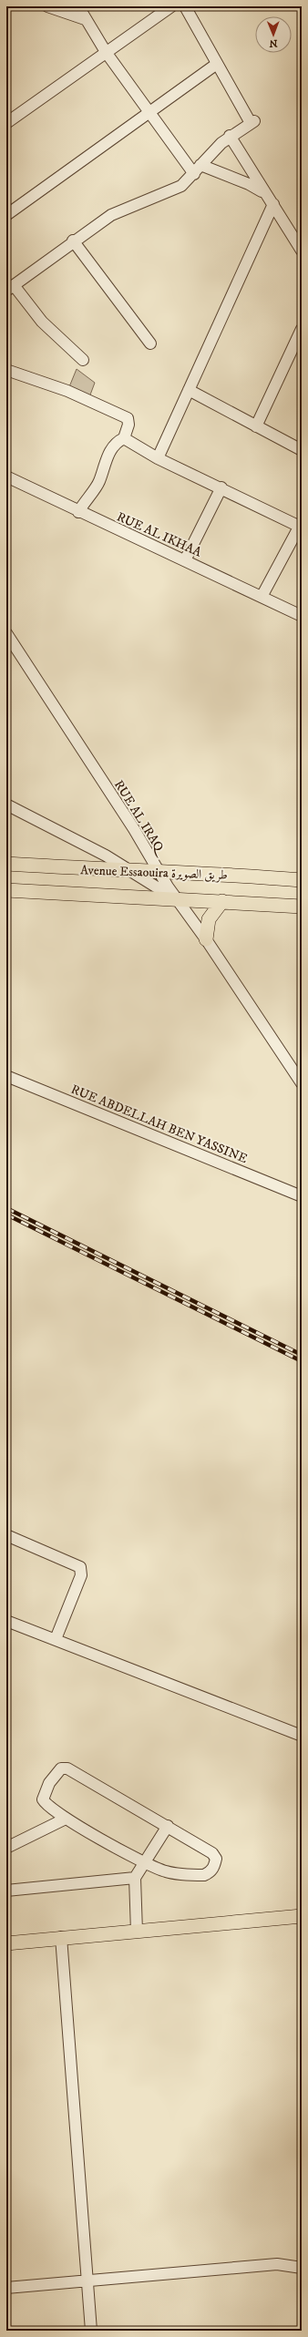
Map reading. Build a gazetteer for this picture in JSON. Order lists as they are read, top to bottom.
{
  "streets": {
    "main road": ["Avenue Essaouira طريق الصويرة"],
    "street": ["RUE AL IKHAA", "RUE AL IRAQ", "RUE ABDELLAH BEN YASSINE"]
  },
  "crossings": [
    ["RUE AL IRAQ", "Avenue Essaouira طريق الصويرة"]
  ],
  "north": "bottom"
}
